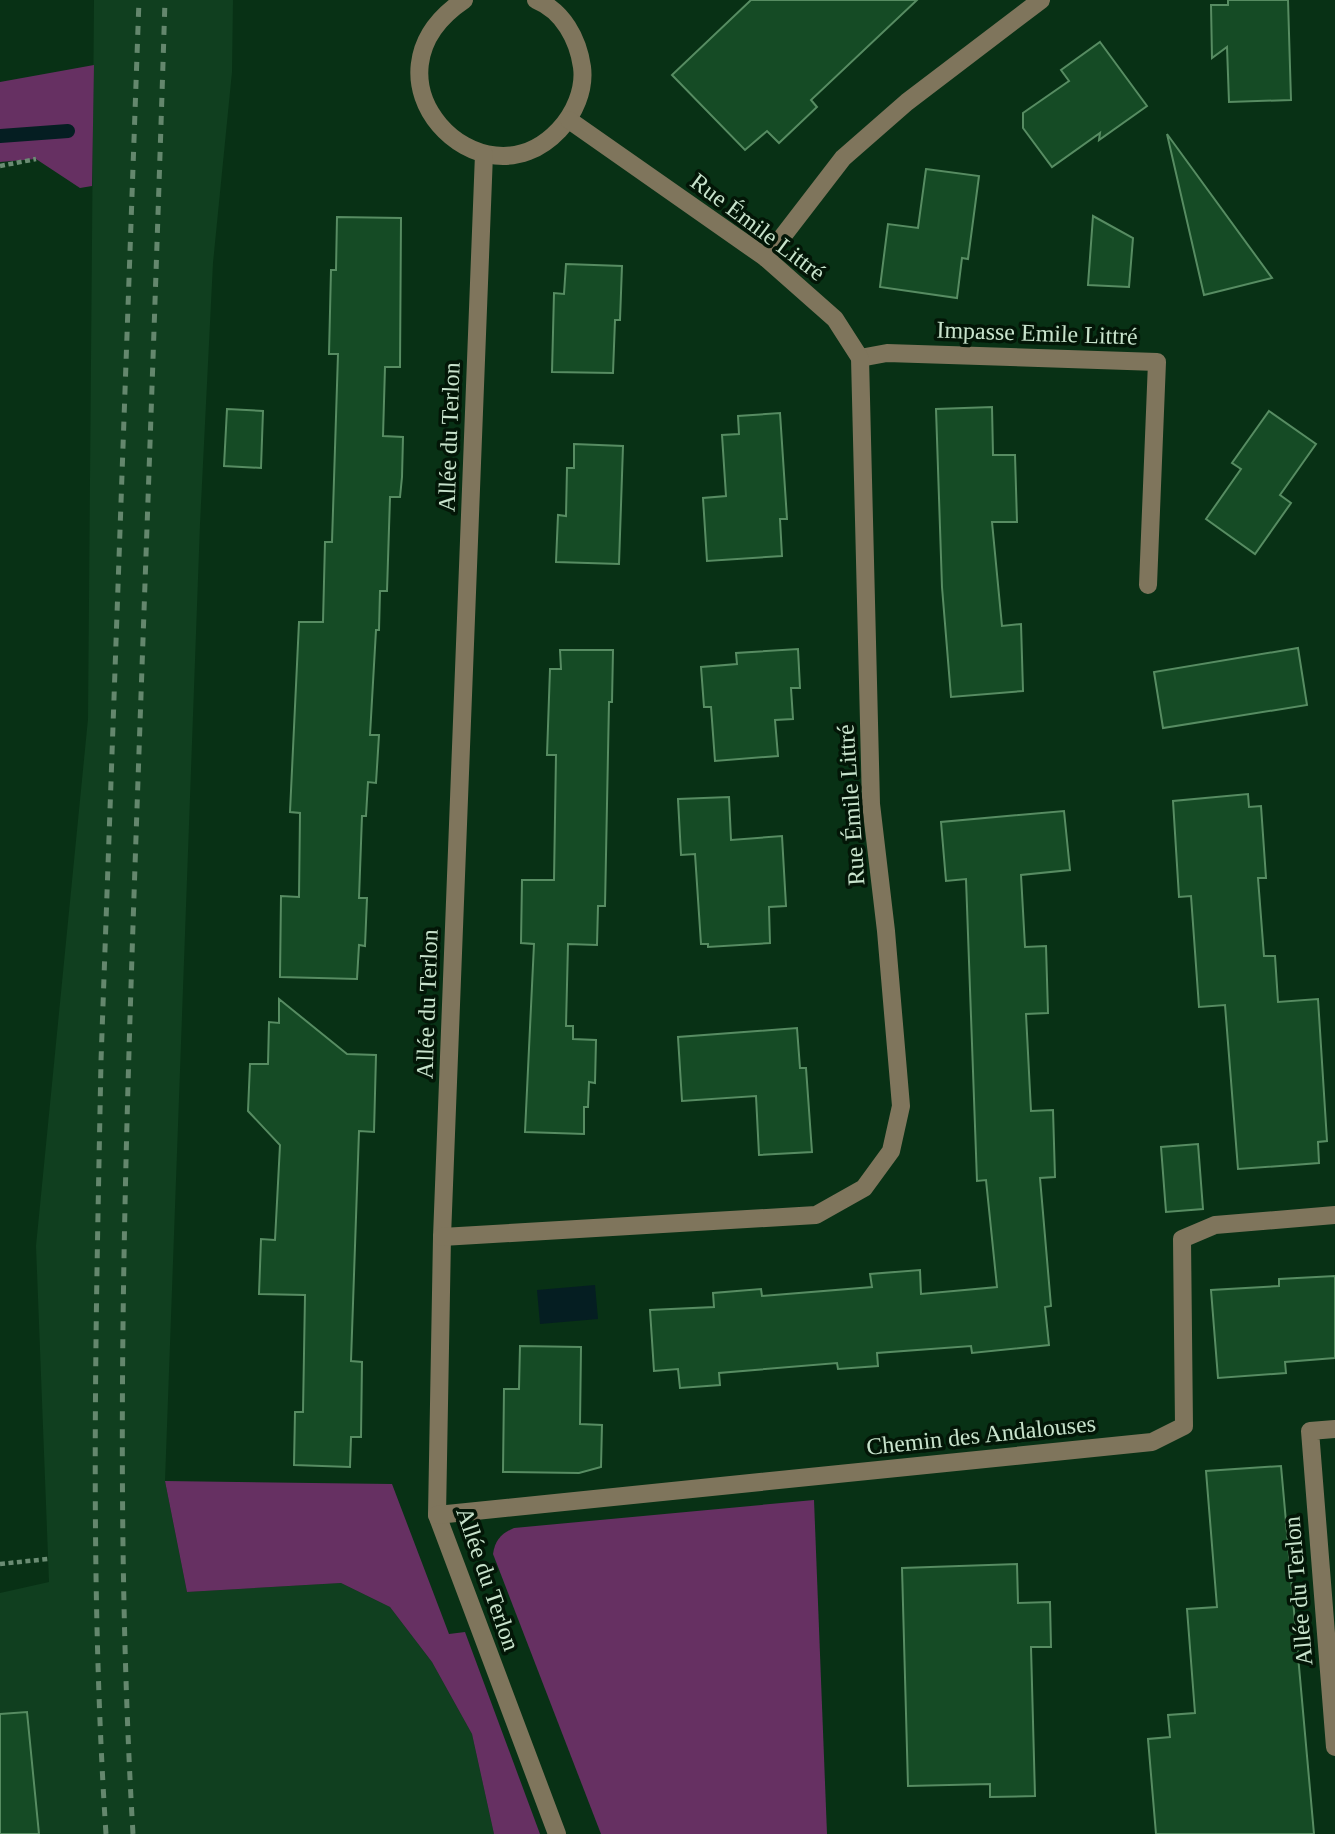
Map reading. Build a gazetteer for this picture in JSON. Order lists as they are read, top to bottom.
{
  "streets": {
    "street": [
      "Rue Émile Littré",
      "Impasse Emile Littré",
      "Allée du Terlon",
      "Chemin des Andalouses"
    ]
  },
  "crossings": [
    ["Rue Émile Littré", "Impasse Emile Littré"],
    ["Rue Émile Littré", "Allée du Terlon"],
    ["Allée du Terlon", "Chemin des Andalouses"]
  ]
}
